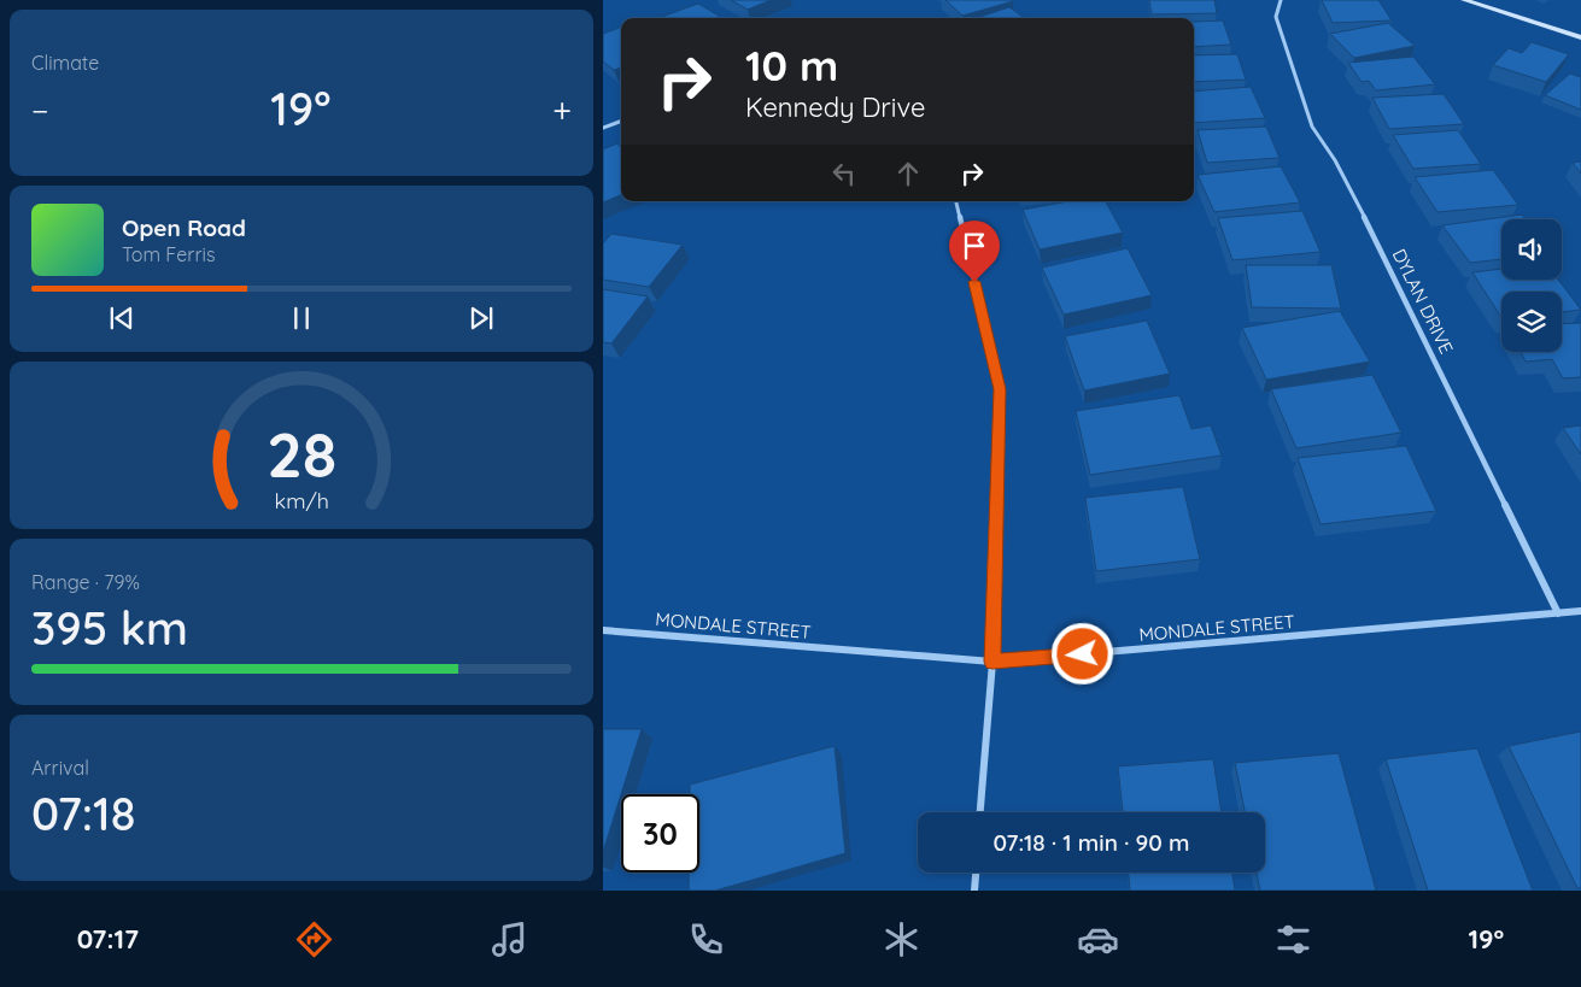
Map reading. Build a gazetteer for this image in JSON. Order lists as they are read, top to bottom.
{
  "streets": {
    "street": ["DYLAN DRIVE", "MONDALE STREET"]
  },
  "crossings": [
    ["DYLAN DRIVE", "MONDALE STREET"]
  ],
  "page": {
    "tile": [
      "Climate",
      ["Range · 79%", "395 km"],
      ["Arrival", "07:18"]
    ],
    "turn": ["10 m", "Kennedy Drive"],
    "heat": ["−", "19°", "+"],
    "song": ["Open Road", "Tom Ferris"],
    "limit": "30",
    "trip": "07:18 · 1 min · 90 m",
    "tabs": ["07:17", "19°"],
    "gauge": ["28", "km/h"]
  }
}
